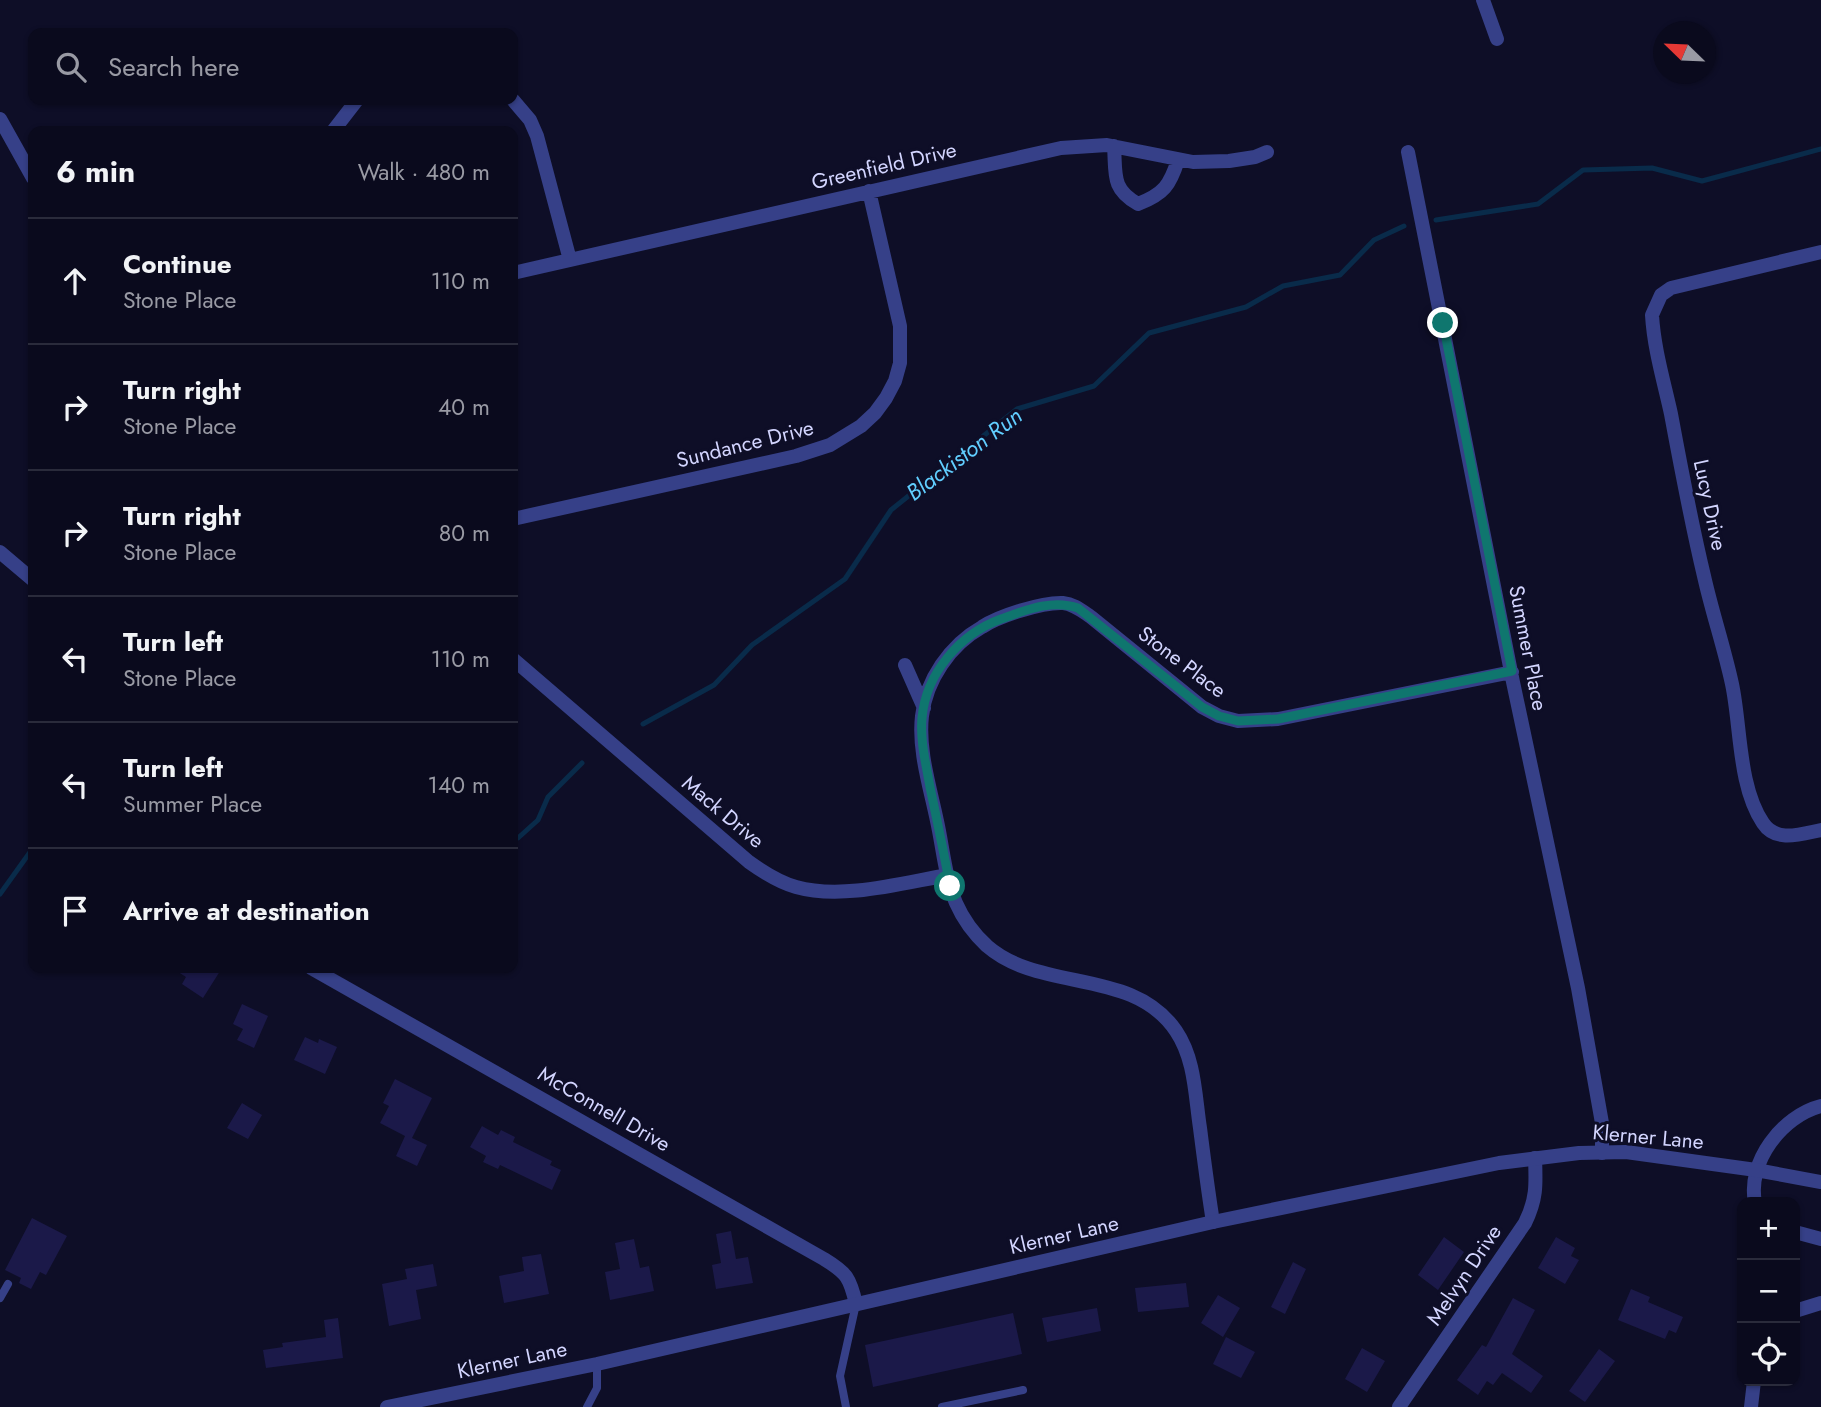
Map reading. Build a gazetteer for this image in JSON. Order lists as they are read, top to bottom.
{
  "streets": {
    "street": [
      "Greenfield Drive",
      "Sundance Drive",
      "Lucy Drive",
      "Summer Place",
      "Stone Place",
      "Mack Drive",
      "McConnell Drive",
      "Klerner Lane",
      "Melvyn Drive"
    ]
  },
  "crossings": [
    ["Greenfield Drive", "Sundance Drive"],
    ["Summer Place", "Stone Place"],
    ["Summer Place", "Klerner Lane"],
    ["Stone Place", "Mack Drive"],
    ["Stone Place", "Klerner Lane"],
    ["McConnell Drive", "Klerner Lane"],
    ["Klerner Lane", "Melvyn Drive"]
  ],
  "water": ["Blackiston Run"],
  "north": "top left",
  "page": {
    "search": "Search here",
    "heading": ["6 min", "Walk · 480 m"],
    "list": [
      ["Continue", "Stone Place", "110 m"],
      ["Turn right", "Stone Place", "40 m"],
      ["Turn right", "Stone Place", "80 m"],
      ["Turn left", "Stone Place", "110 m"],
      ["Turn left", "Summer Place", "140 m"],
      "Arrive at destination"
    ],
    "map_buttons": ["+", "−"]
  }
}
